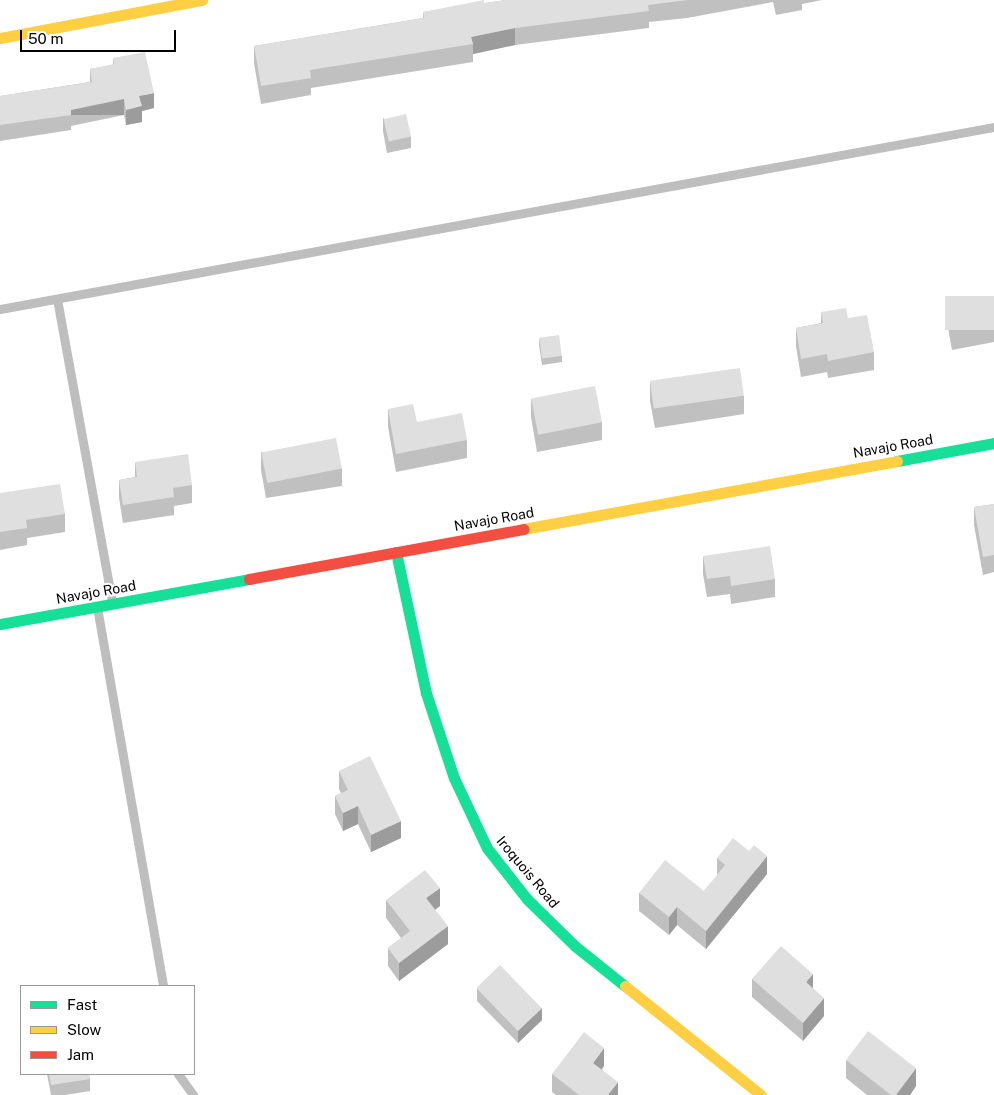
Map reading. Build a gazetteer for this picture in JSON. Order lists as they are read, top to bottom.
{
  "streets": {
    "main road": ["Navajo Road", "Iroquois Road"]
  },
  "crossings": [
    ["Navajo Road", "Iroquois Road"]
  ],
  "legend": ["Fast", "Slow", "Jam"],
  "scale_bar": "50 m"
}
